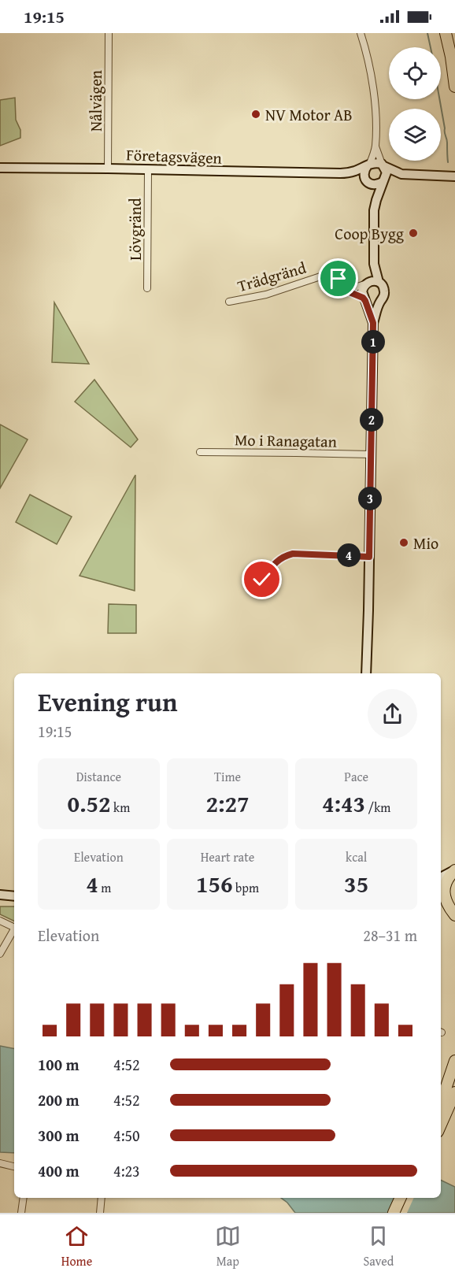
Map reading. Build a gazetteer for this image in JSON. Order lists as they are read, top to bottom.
{
  "streets": {
    "street": [
      "Nålvägen",
      "Företagsvägen",
      "Lövgränd",
      "Trädgränd",
      "Mo i Ranagatan"
    ]
  },
  "crossings": [
    ["Nålvägen", "Företagsvägen"],
    ["Företagsvägen", "Lövgränd"]
  ],
  "places": ["NV Motor AB", "Coop Bygg", "Mio"],
  "page": {
    "status": "19:15",
    "pins": [
      "1",
      "2",
      "3",
      "4"
    ],
    "heading": ["Evening run", "19:15"],
    "stats": [
      ["Distance", "0.52 km"],
      ["Time", "2:27"],
      ["Pace", "4:43 /km"],
      ["Elevation", "4 m"],
      ["Heart rate", "156 bpm"],
      ["kcal", "35"]
    ],
    "chart": ["Elevation", "28–31 m"],
    "list": [
      {
        "name": "100 m",
        "note": "4:52"
      },
      {
        "name": "200 m",
        "note": "4:52"
      },
      {
        "name": "300 m",
        "note": "4:50"
      },
      {
        "name": "400 m",
        "note": "4:23"
      }
    ],
    "tabs": ["Home", "Map", "Saved"]
  }
}
